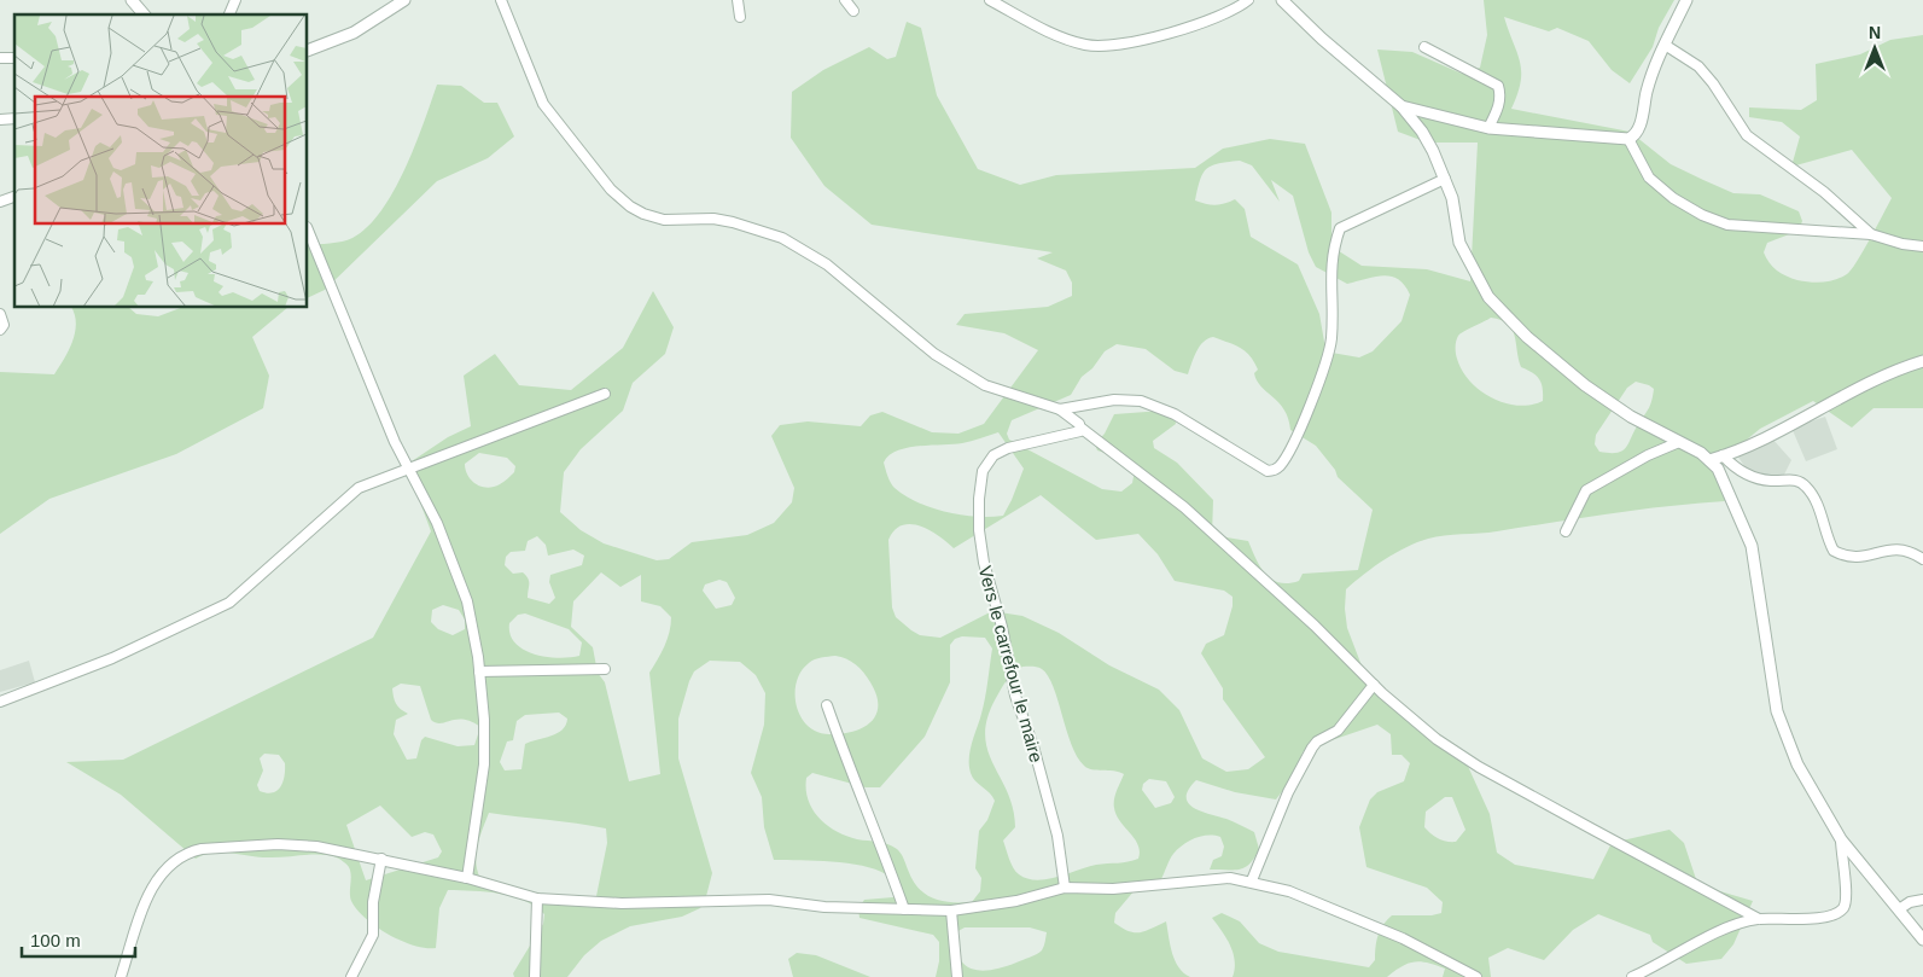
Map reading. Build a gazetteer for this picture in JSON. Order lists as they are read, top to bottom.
{
  "streets": {
    "street": ["Vers le carrefour le maire"]
  },
  "scale_bar": "100 m",
  "north": "top"
}
